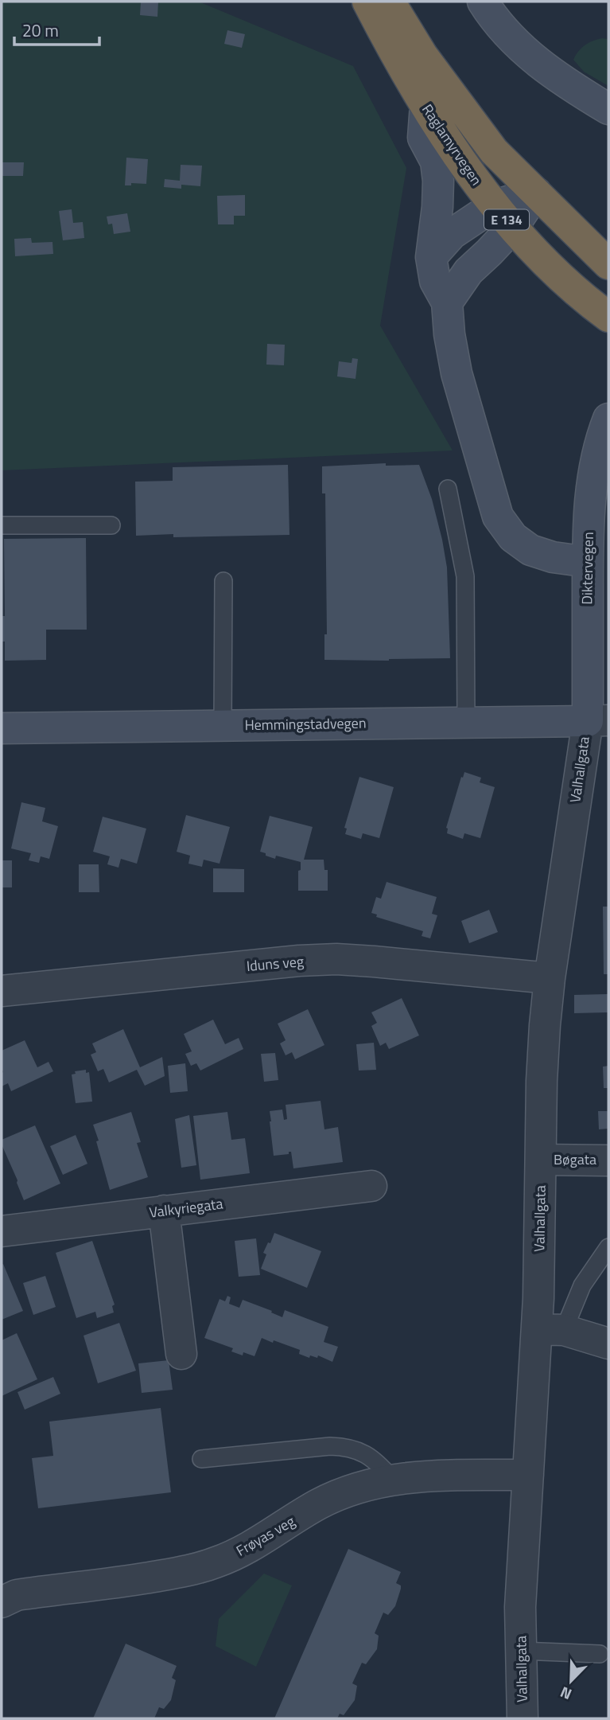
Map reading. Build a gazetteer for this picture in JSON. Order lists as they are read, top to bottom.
{
  "streets": {
    "highway": ["Raglamyrvegen", "E 134"],
    "street": [
      "Diktervegen",
      "Hemmingstadvegen",
      "Valhallgata",
      "Iduns veg",
      "Bøgata",
      "Valkyriegata",
      "Frøyas veg"
    ]
  },
  "crossings": [
    ["Diktervegen", "Hemmingstadvegen"],
    ["Diktervegen", "Valhallgata"],
    ["Hemmingstadvegen", "Valhallgata"],
    ["Valhallgata", "Iduns veg"],
    ["Valhallgata", "Bøgata"],
    ["Valhallgata", "Frøyas veg"]
  ],
  "scale_bar": "20 m",
  "north": "bottom left"
}
